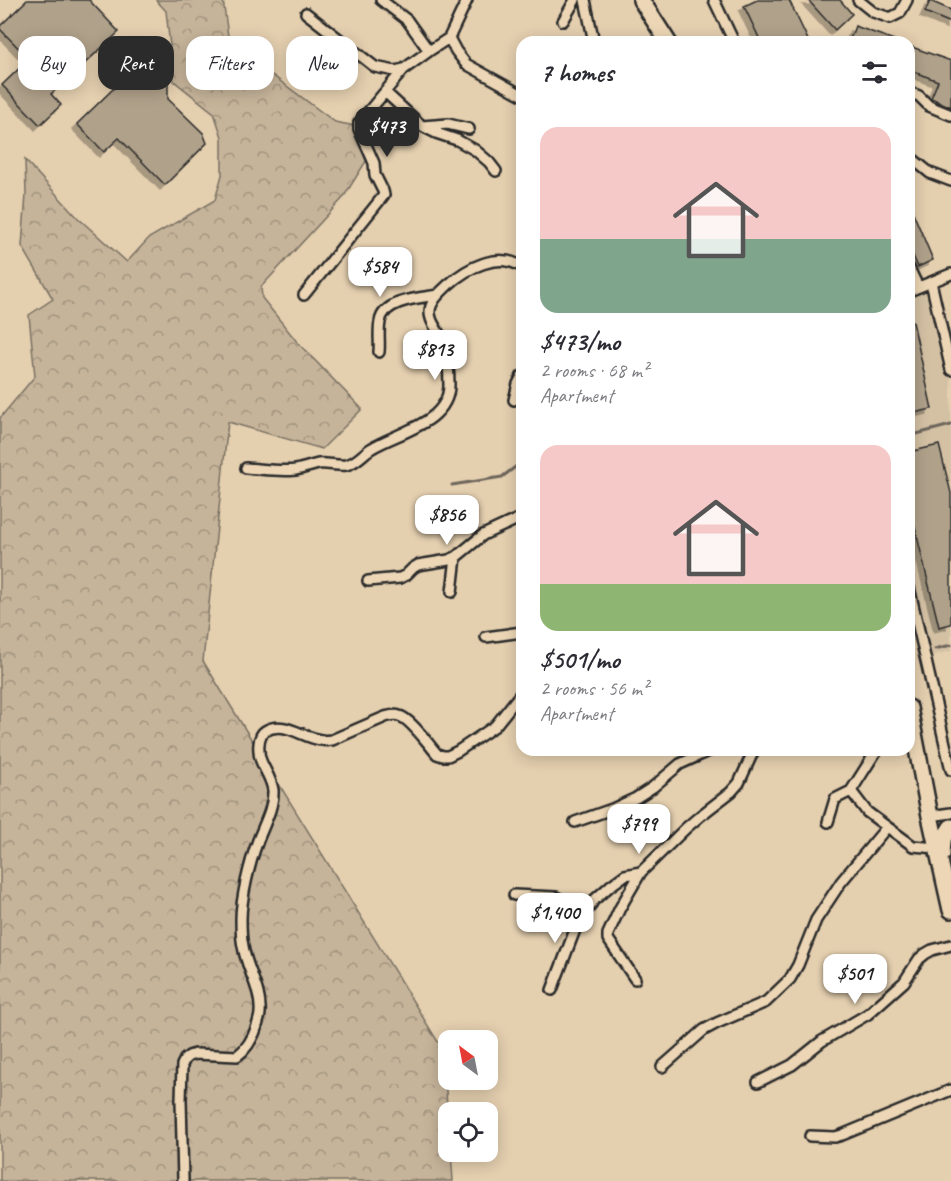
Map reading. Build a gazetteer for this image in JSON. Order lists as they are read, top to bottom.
{
  "north": "top left",
  "page": {
    "chip": [
      "Buy",
      "Rent",
      "Filters",
      "New"
    ],
    "heading": "7 homes",
    "price": [
      "$473",
      "$584",
      "$813",
      "$856",
      "$799",
      "$1,400",
      "$501"
    ],
    "list": [
      {
        "name": "$473/mo",
        "note": "2 rooms · 68 m² · Apartment"
      },
      {
        "name": "$501/mo",
        "note": "2 rooms · 56 m² · Apartment"
      }
    ]
  }
}
